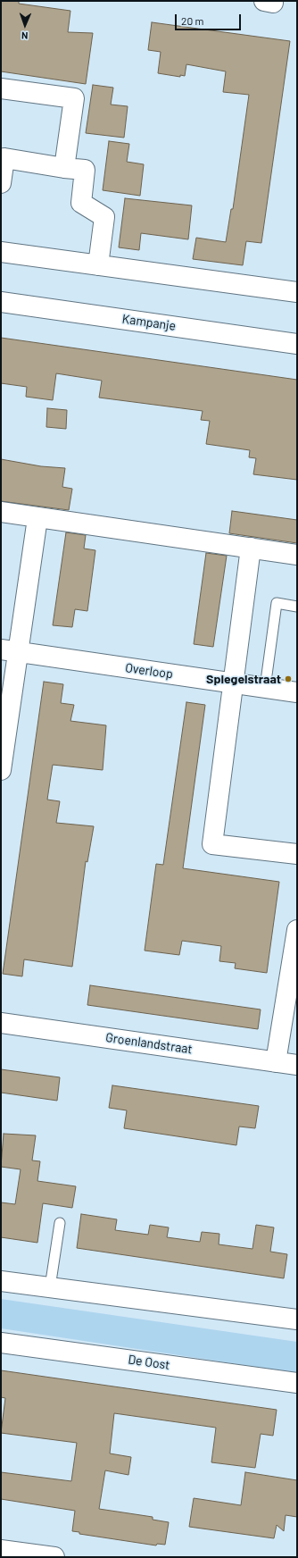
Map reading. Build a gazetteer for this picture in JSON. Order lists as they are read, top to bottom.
{
  "streets": {
    "street": [
      "Kampanje",
      "Overloop",
      "Groenlandstraat",
      "De Oost"
    ]
  },
  "places": ["Spiegelstraat"],
  "scale_bar": "20 m",
  "north": "bottom"
}
